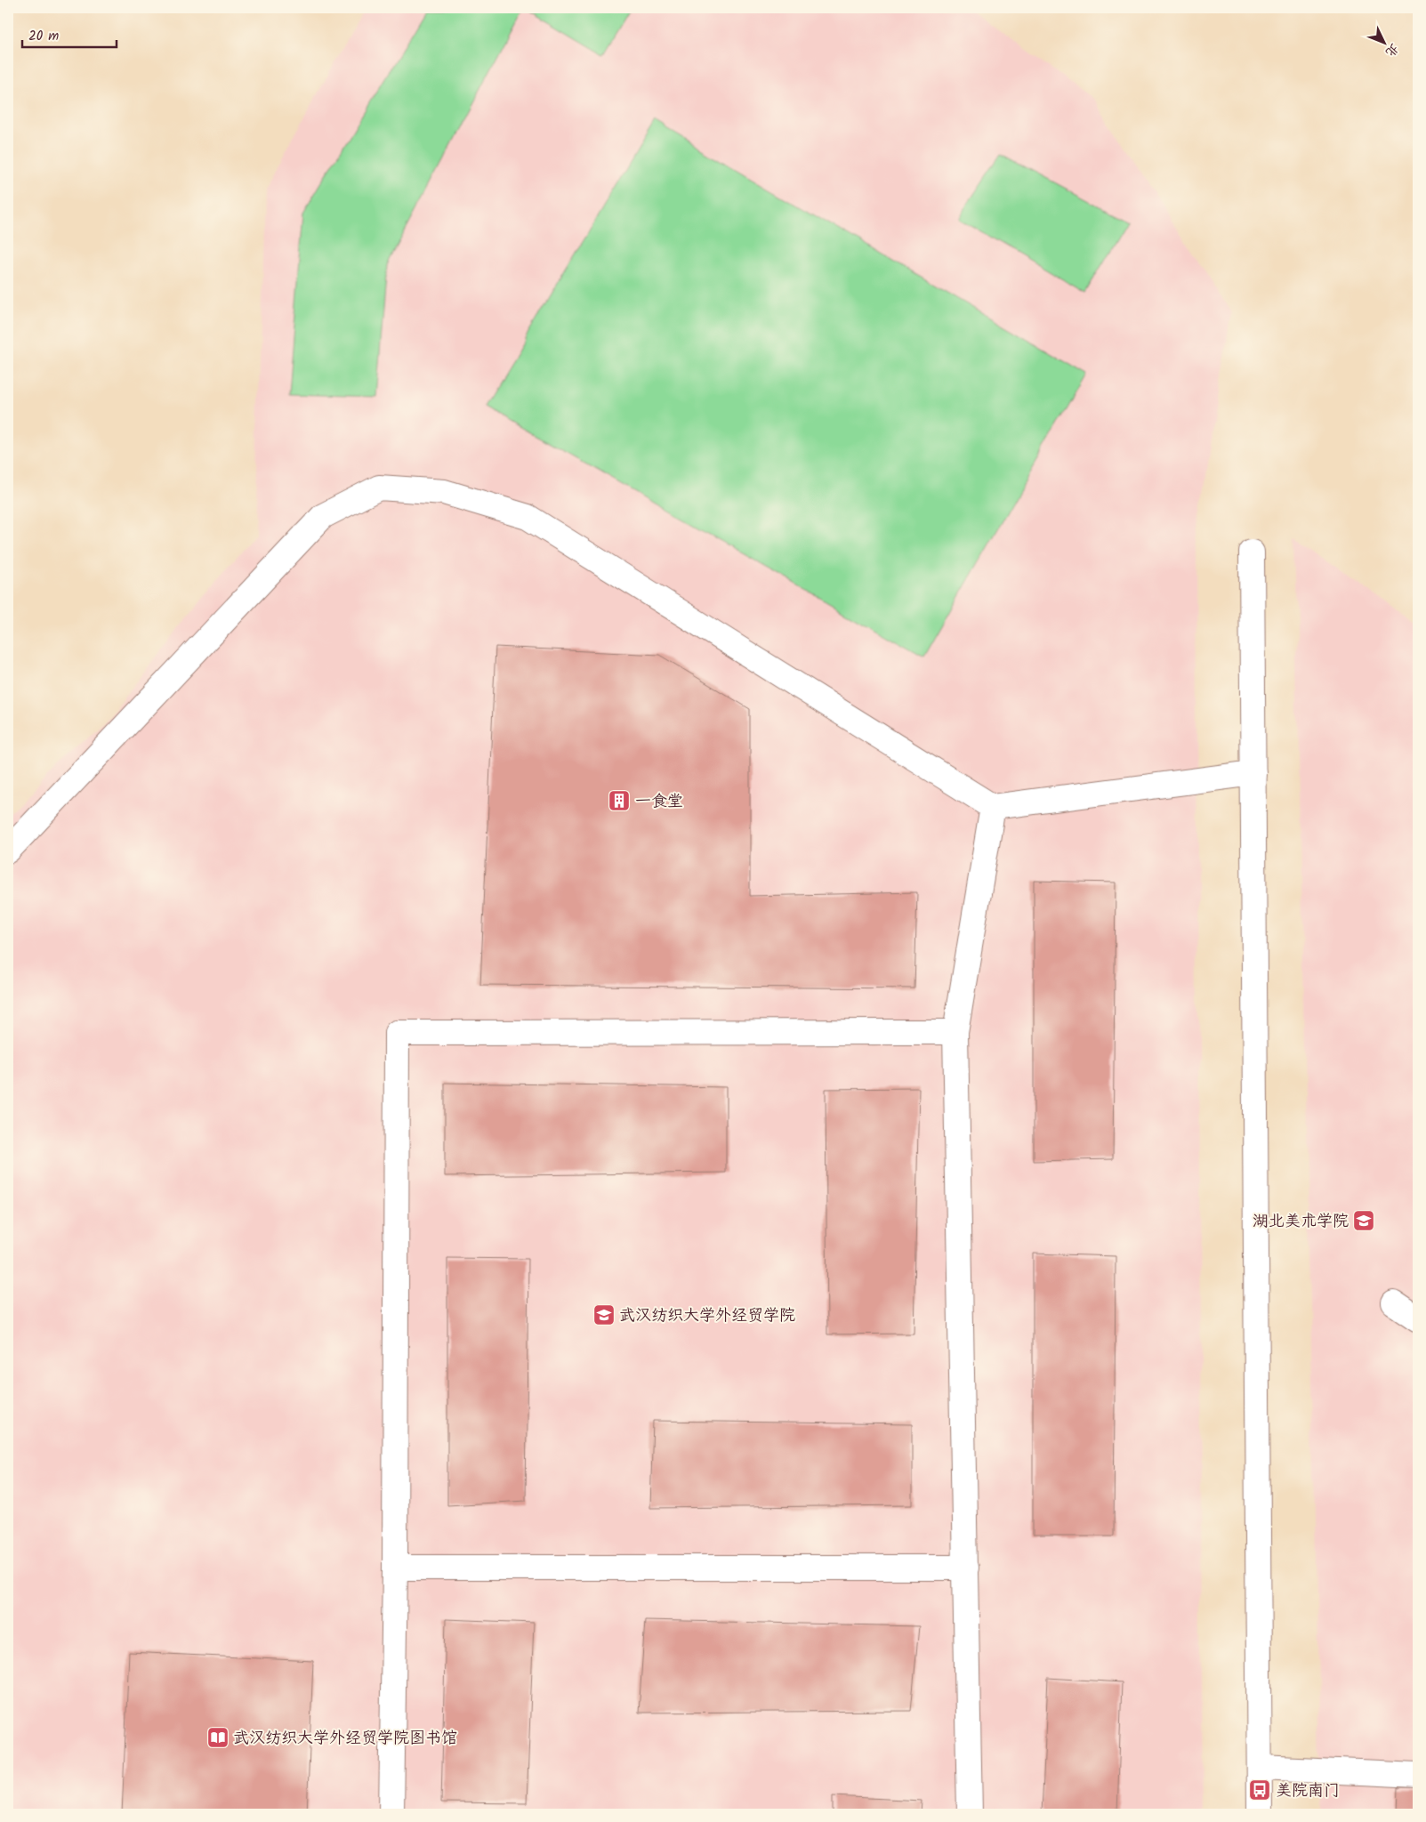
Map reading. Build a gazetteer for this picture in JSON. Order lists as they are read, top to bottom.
{
  "places": {
    "building": ["一食堂"],
    "school or university": ["湖北美术学院", "武汉纺织大学外经贸学院"],
    "library": ["武汉纺织大学外经贸学院图书馆"],
    "bus stop": ["美院南门"]
  },
  "scale_bar": "20 m",
  "north": "bottom right"
}
